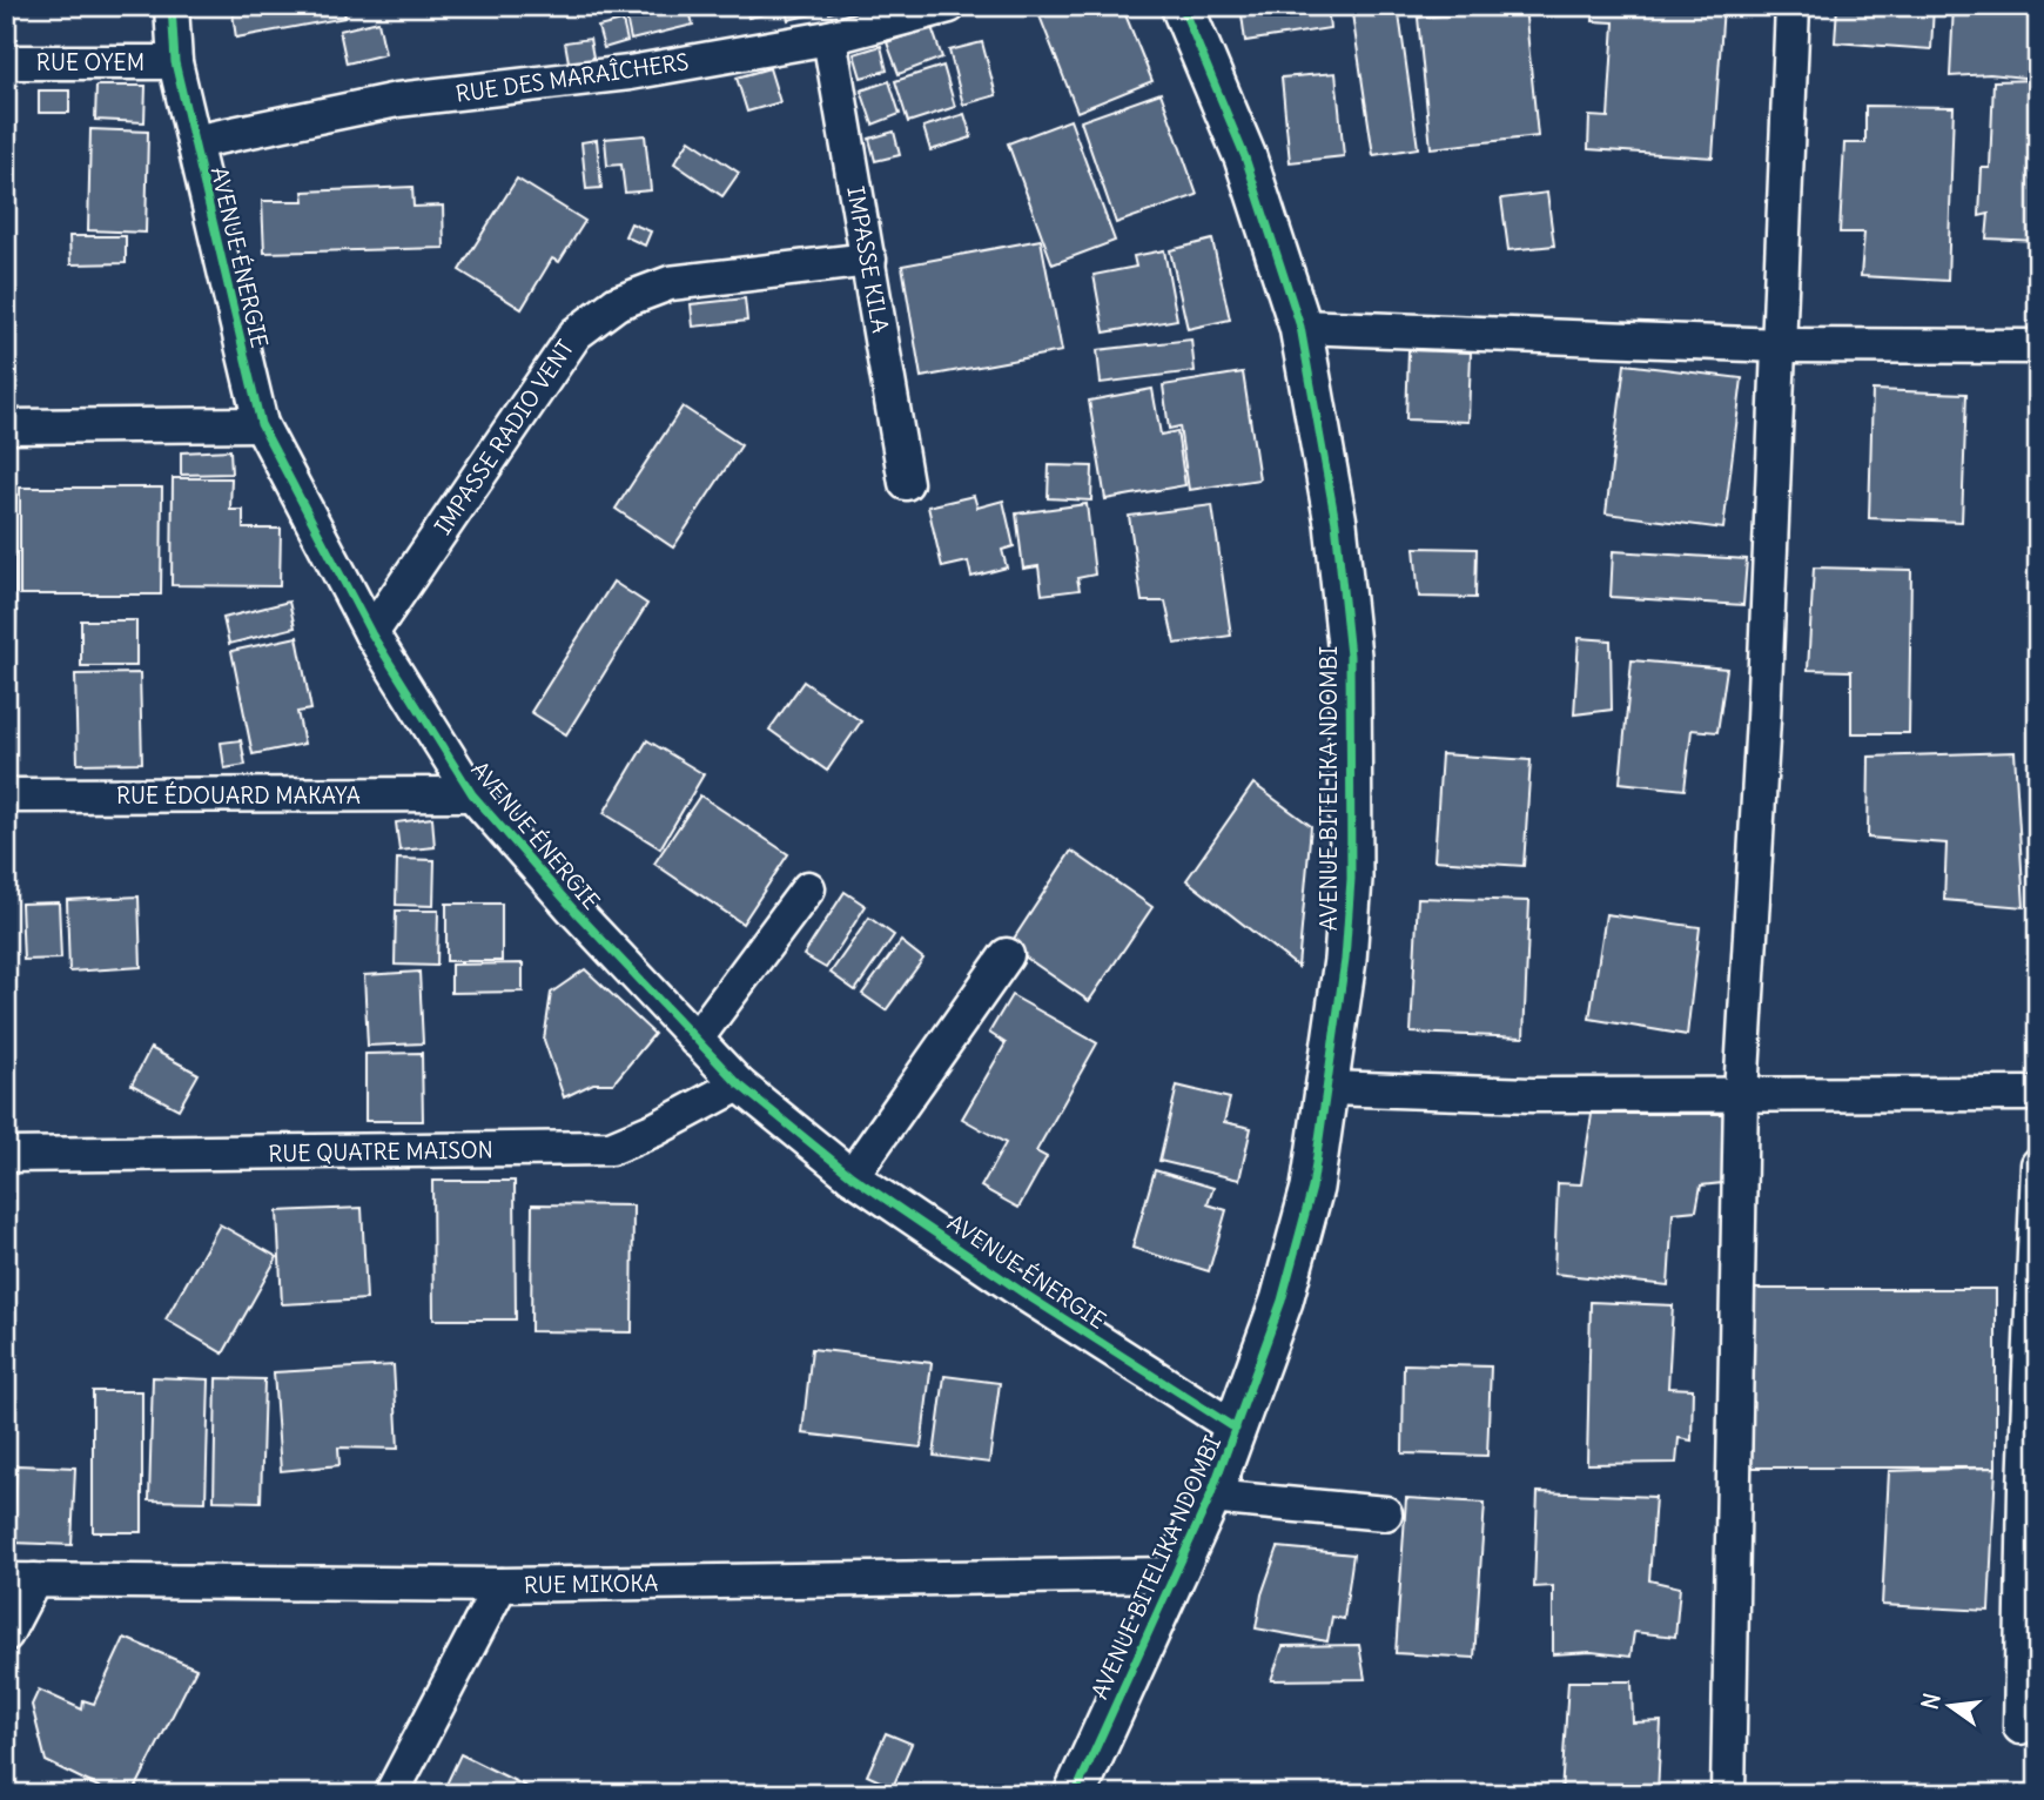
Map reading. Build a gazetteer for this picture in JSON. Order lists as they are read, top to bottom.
{
  "streets": {
    "street": [
      "RUE OYEM",
      "RUE DES MARAÎCHERS",
      "AVENUE ÉNERGIE",
      "IMPASSE KILA",
      "IMPASSE RADIO VENT",
      "AVENUE BITELIKA NDOMBI",
      "RUE ÉDOUARD MAKAYA",
      "RUE QUATRE MAISON",
      "RUE MIKOKA"
    ]
  },
  "crossings": [
    ["RUE OYEM", "AVENUE ÉNERGIE"],
    ["RUE DES MARAÎCHERS", "AVENUE ÉNERGIE"],
    ["RUE DES MARAÎCHERS", "IMPASSE KILA"],
    ["AVENUE ÉNERGIE", "IMPASSE RADIO VENT"],
    ["AVENUE ÉNERGIE", "AVENUE BITELIKA NDOMBI"],
    ["AVENUE ÉNERGIE", "RUE ÉDOUARD MAKAYA"],
    ["AVENUE ÉNERGIE", "RUE QUATRE MAISON"],
    ["IMPASSE KILA", "IMPASSE RADIO VENT"],
    ["AVENUE BITELIKA NDOMBI", "RUE MIKOKA"]
  ],
  "north": "left"
}
